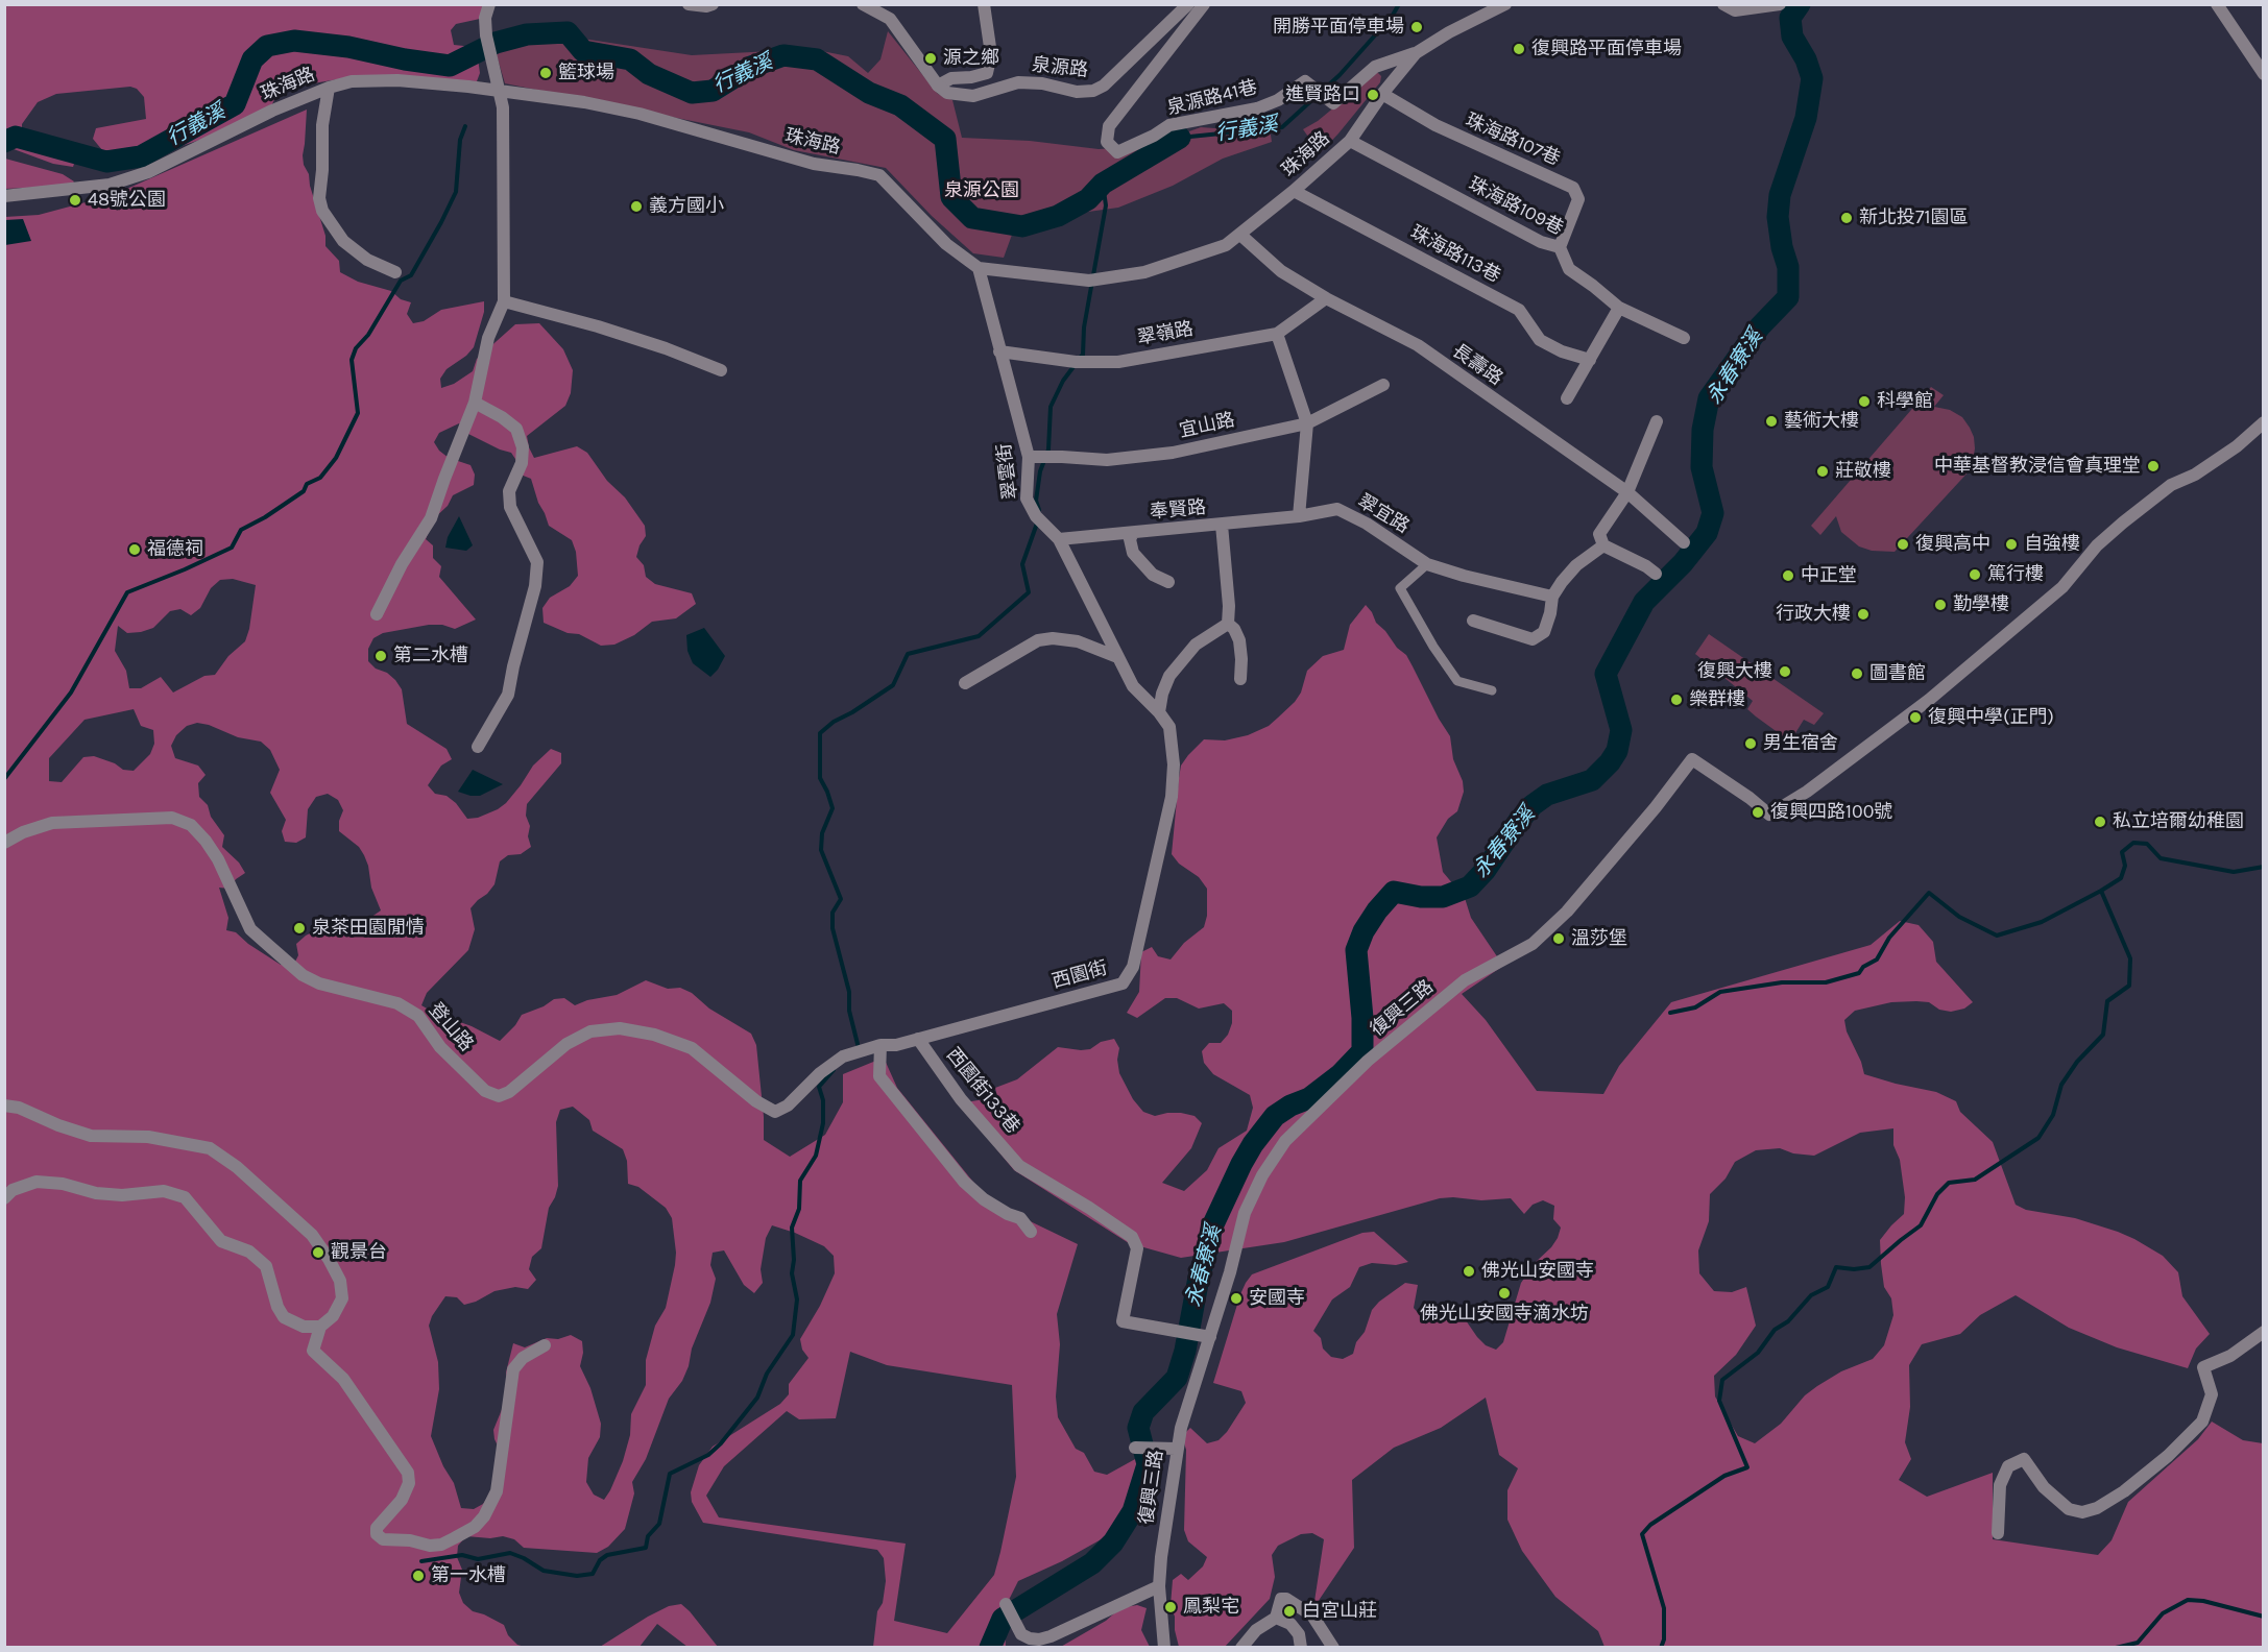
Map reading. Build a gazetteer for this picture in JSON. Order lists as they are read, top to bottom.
{
  "streets": {
    "street": [
      "泉源路",
      "珠海路",
      "泉源路41巷",
      "珠海路107巷",
      "珠海路109巷",
      "珠海路113巷",
      "翠嶺路",
      "長壽路",
      "宜山路",
      "翠雲街",
      "奉賢路",
      "翠宜路",
      "西園街",
      "復興三路",
      "登山路",
      "西園街133巷"
    ]
  },
  "crossings": [
    ["珠海路", "泉源路41巷"],
    ["珠海路", "珠海路107巷"],
    ["珠海路", "珠海路109巷"],
    ["珠海路", "珠海路113巷"],
    ["珠海路", "長壽路"],
    ["珠海路", "翠雲街"],
    ["珠海路107巷", "珠海路109巷"],
    ["翠嶺路", "長壽路"],
    ["翠嶺路", "翠雲街"],
    ["宜山路", "翠雲街"],
    ["翠雲街", "奉賢路"],
    ["翠雲街", "西園街"],
    ["奉賢路", "翠宜路"],
    ["西園街", "登山路"],
    ["西園街", "西園街133巷"],
    ["復興三路", "西園街133巷"]
  ],
  "water": ["行義溪", "永春寮溪"],
  "parks": ["泉源公園"],
  "places": [
    "開勝平面停車場",
    "復興路平面停車場",
    "源之鄉",
    "籃球場",
    "進賢路口",
    "48號公園",
    "義方國小",
    "新北投71園區",
    "科學館",
    "藝術大樓",
    "中華基督教浸信會真理堂",
    "莊敬樓",
    "復興高中",
    "自強樓",
    "福德祠",
    "篤行樓",
    "中正堂",
    "勤學樓",
    "行政大樓",
    "第二水槽",
    "復興大樓",
    "圖書館",
    "樂群樓",
    "復興中學(正門)",
    "男生宿舍",
    "復興四路100號",
    "私立培爾幼稚園",
    "泉茶田園閒情",
    "溫莎堡",
    "觀景台",
    "佛光山安國寺",
    "佛光山安國寺滴水坊",
    "安國寺",
    "第一水槽",
    "鳳梨宅",
    "白宮山莊"
  ]
}
